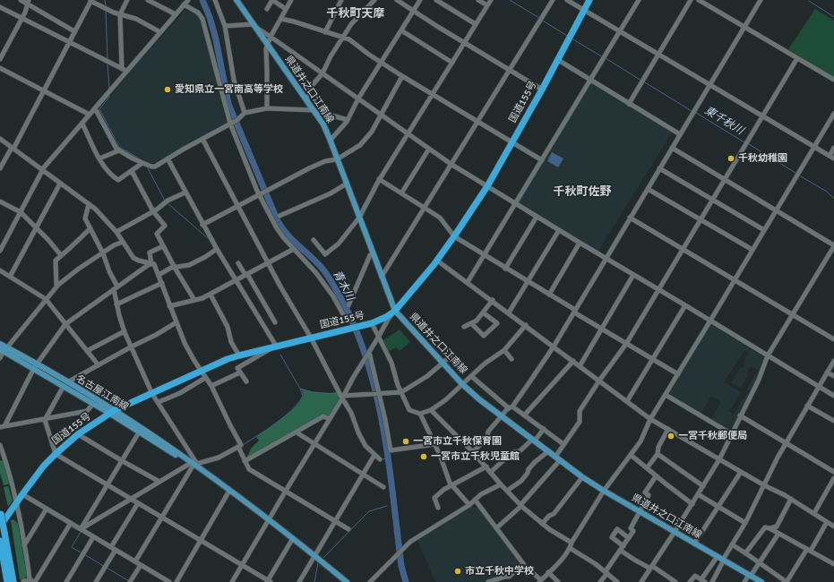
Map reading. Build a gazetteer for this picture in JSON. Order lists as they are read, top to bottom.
{
  "streets": {
    "highway": ["国道155号"],
    "main road": ["県道井之口江南線", "名古屋江南線"]
  },
  "crossings": [
    ["県道井之口江南線", "国道155号"],
    ["国道155号", "名古屋江南線"]
  ],
  "districts": ["千秋町天摩", "千秋町佐野"],
  "water": ["東千秋川", "青木川"],
  "places": [
    "愛知県立一宮南高等学校",
    "千秋幼稚園",
    "一宮千秋郵便局",
    "一宮市立千秋保育園",
    "一宮市立千秋児童館",
    "市立千秋中学校"
  ]
}
